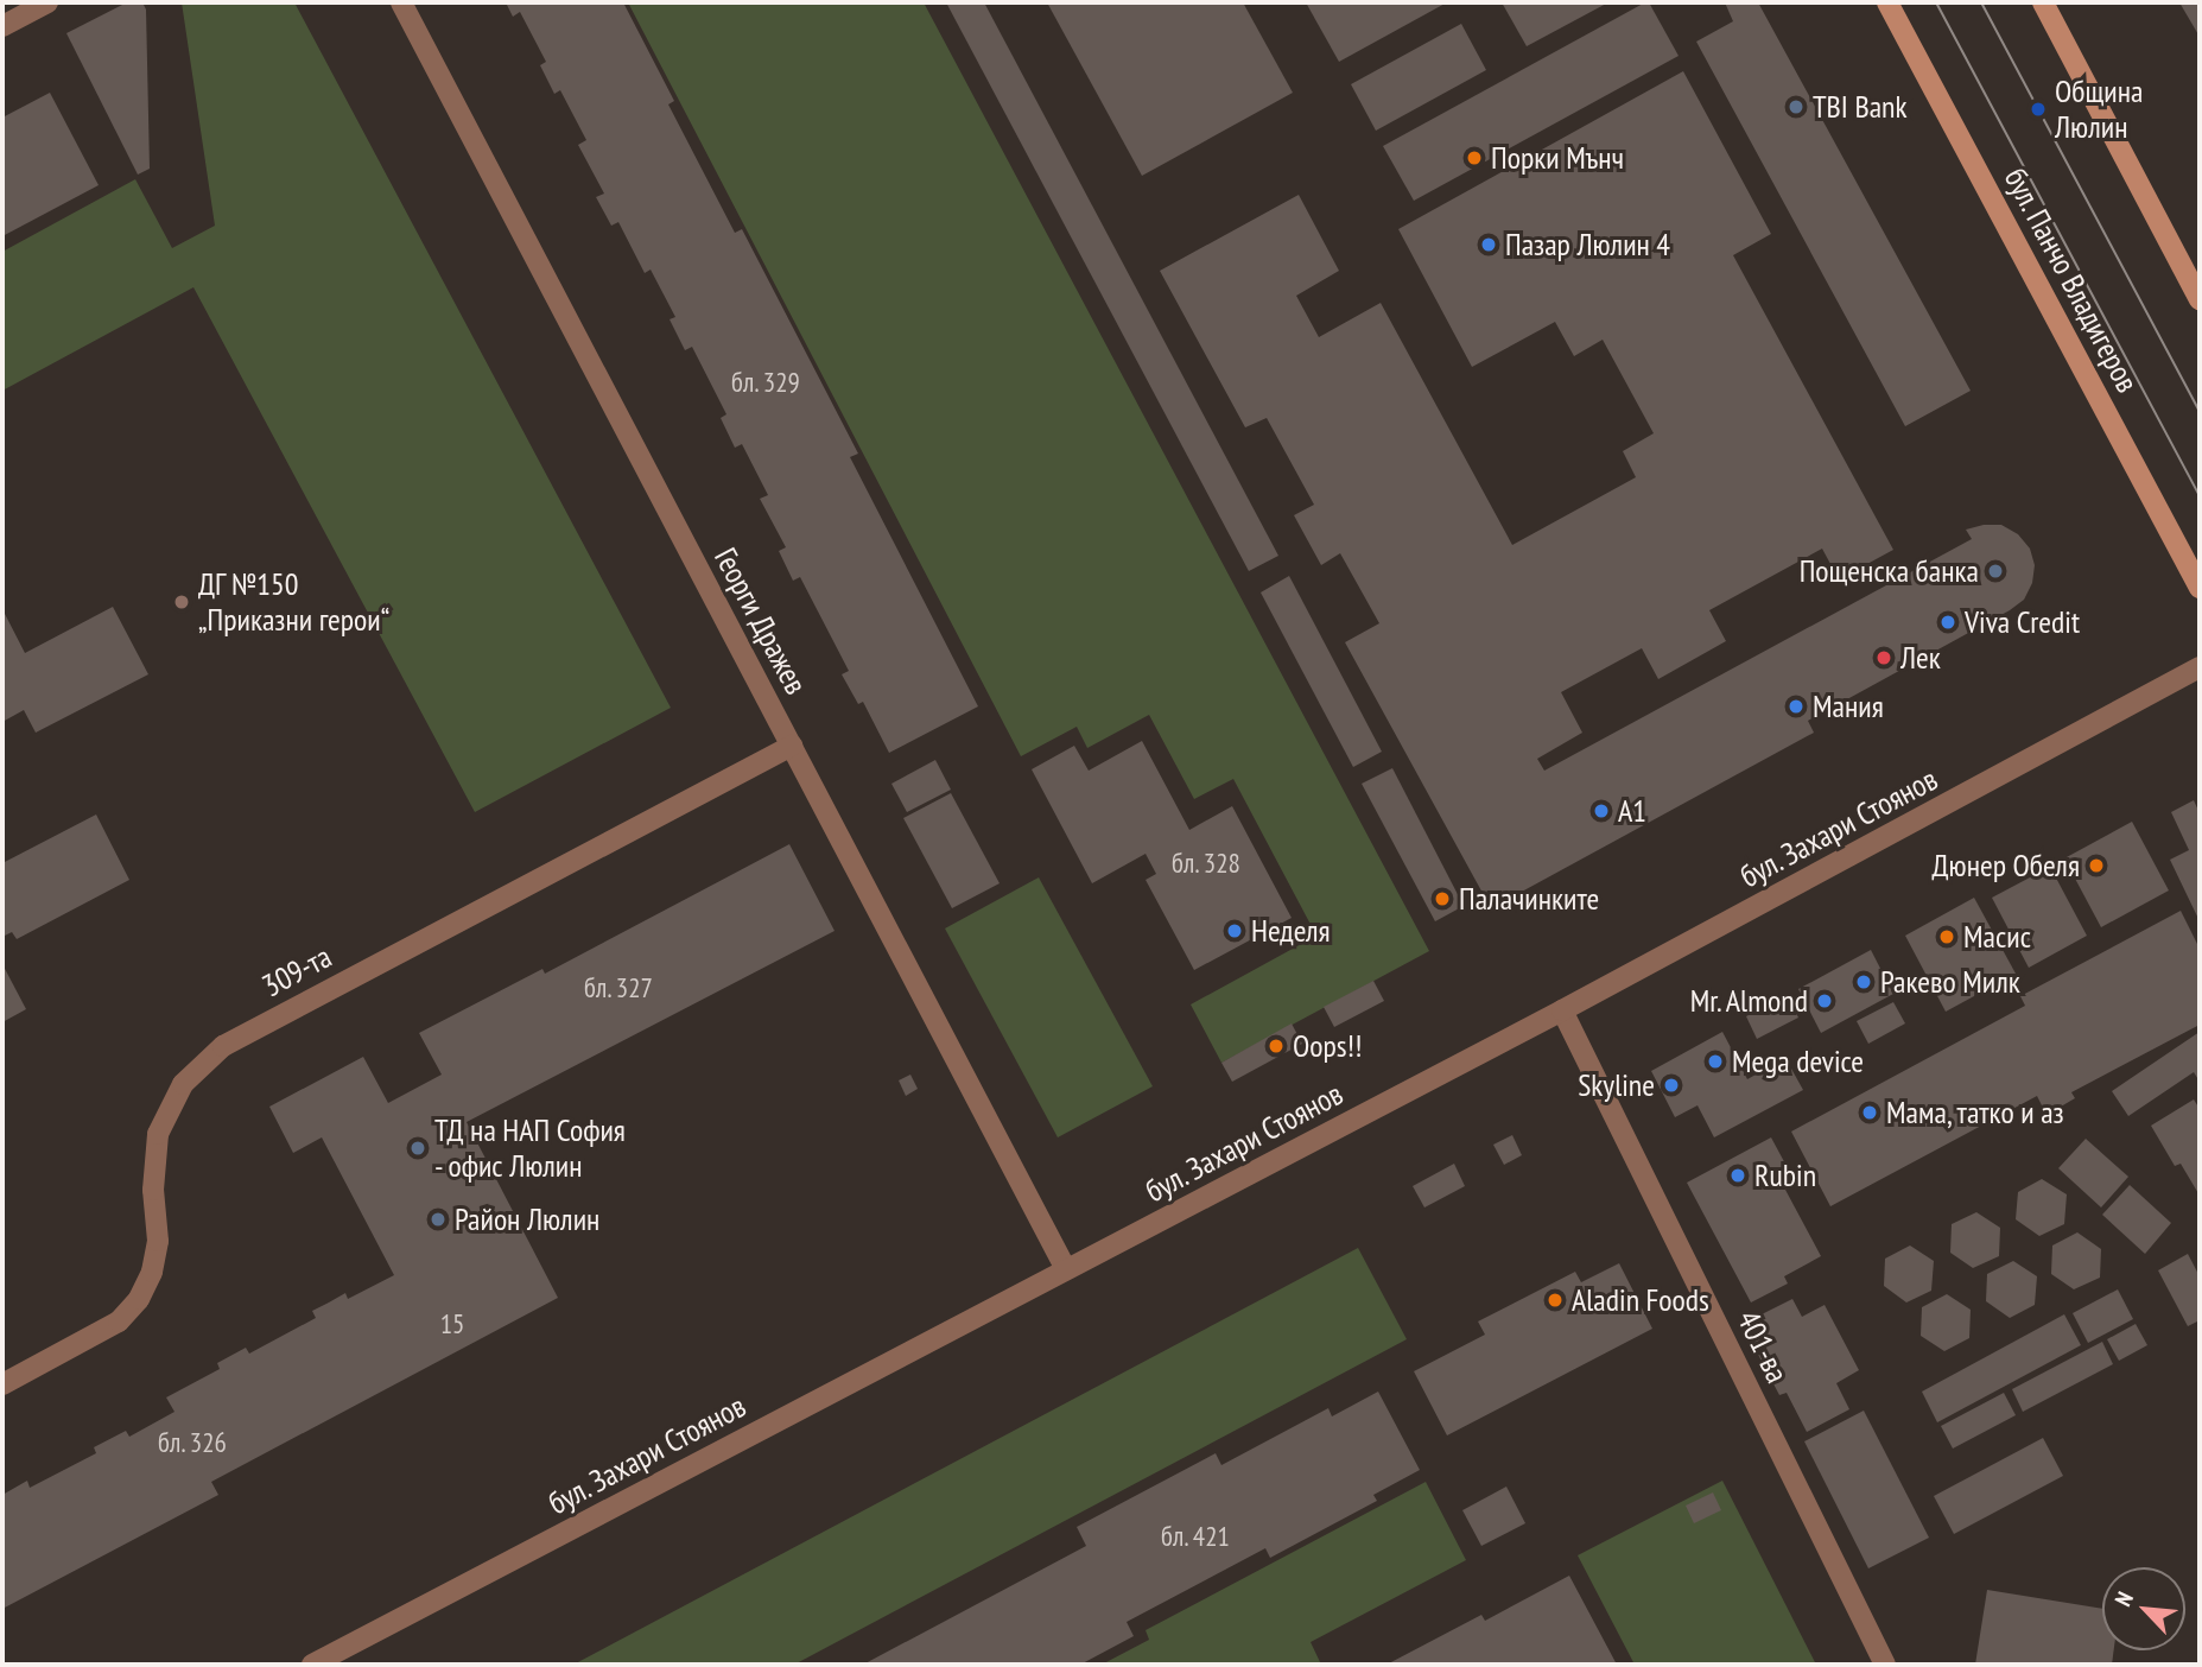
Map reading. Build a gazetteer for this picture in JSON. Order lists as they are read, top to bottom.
{
  "streets": {
    "main road": ["бул. Панчо Владигеров"],
    "street": [
      "Георги Дражев",
      "бул. Захари Стоянов",
      "309-та",
      "401-ва"
    ]
  },
  "crossings": [
    ["Георги Дражев", "бул. Захари Стоянов"],
    ["Георги Дражев", "309-та"],
    ["бул. Захари Стоянов", "401-ва"]
  ],
  "places": [
    "TBI Bank",
    "Община Люлин",
    "Порки Мънч",
    "Пазар Люлин 4",
    "Пощенска банка",
    "ДГ №150 „Приказни герои“",
    "Viva Credit",
    "Лек",
    "Мания",
    "A1",
    "Дюнер Обеля",
    "Палачинките",
    "Неделя",
    "Масис",
    "Ракево Милк",
    "Mr. Almond",
    "Oops!!",
    "Mega device",
    "Skyline",
    "Мама, татко и аз",
    "ТД на НАП София - офис Люлин",
    "Rubin",
    "Район Люлин",
    "Aladin Foods"
  ],
  "house_numbers": [
    "бл. 329",
    "бл. 328",
    "бл. 327",
    "15",
    "бл. 326",
    "бл. 421"
  ],
  "north": "top left"
}
